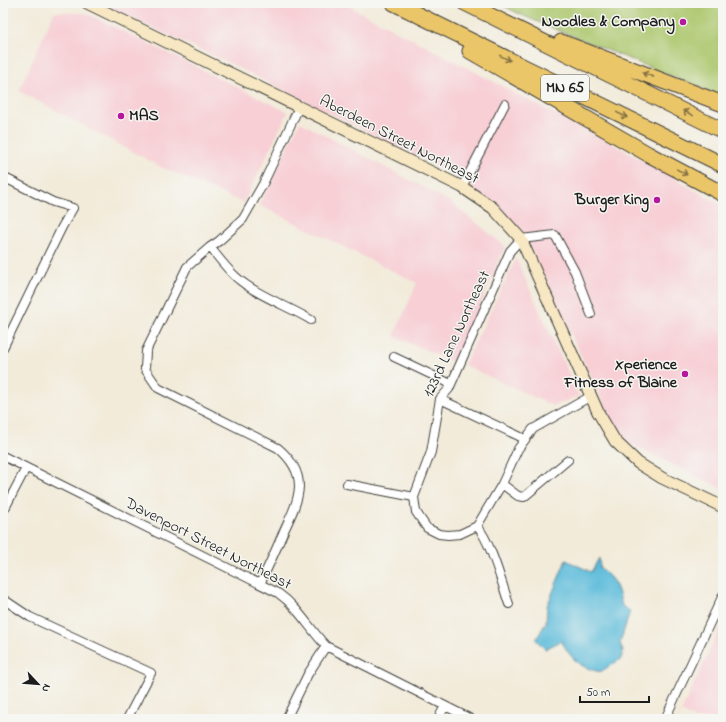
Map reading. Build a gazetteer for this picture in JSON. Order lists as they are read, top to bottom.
{
  "streets": {
    "highway": ["MN 65"],
    "street": ["Aberdeen Street Northeast", "123rd Lane Northeast", "Davenport Street Northeast"]
  },
  "crossings": [
    ["Aberdeen Street Northeast", "123rd Lane Northeast"]
  ],
  "places": [
    "Noodles & Company",
    "MAS",
    "Burger King",
    "Xperience Fitness of Blaine"
  ],
  "scale_bar": "50 m",
  "north": "bottom right"
}
